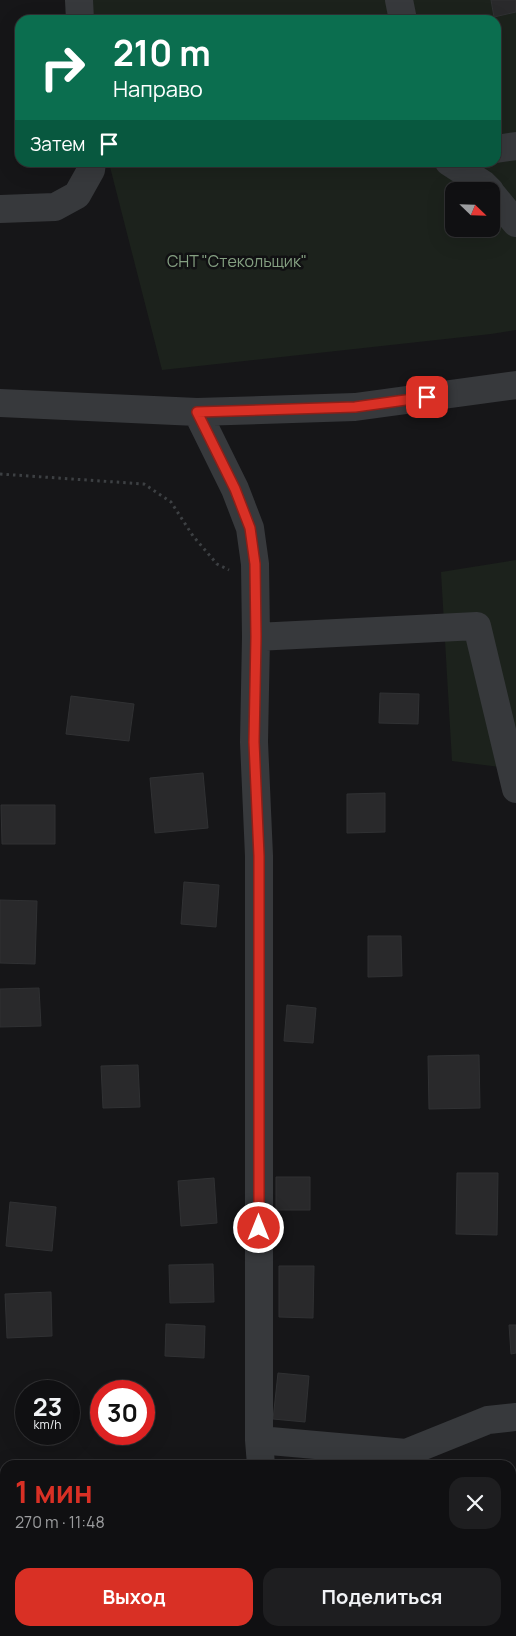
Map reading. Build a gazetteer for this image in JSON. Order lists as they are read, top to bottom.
{
  "parks": ["СНТ \"Стекольщик\""],
  "north": "bottom right",
  "page": {
    "turn": ["210 m", "Направо"],
    "then": "Затем",
    "speed": "23 km/h",
    "limit": "30",
    "heading": ["1 мин", "270 m · 11:48"],
    "buttons": ["Выход", "Поделиться"]
  }
}
